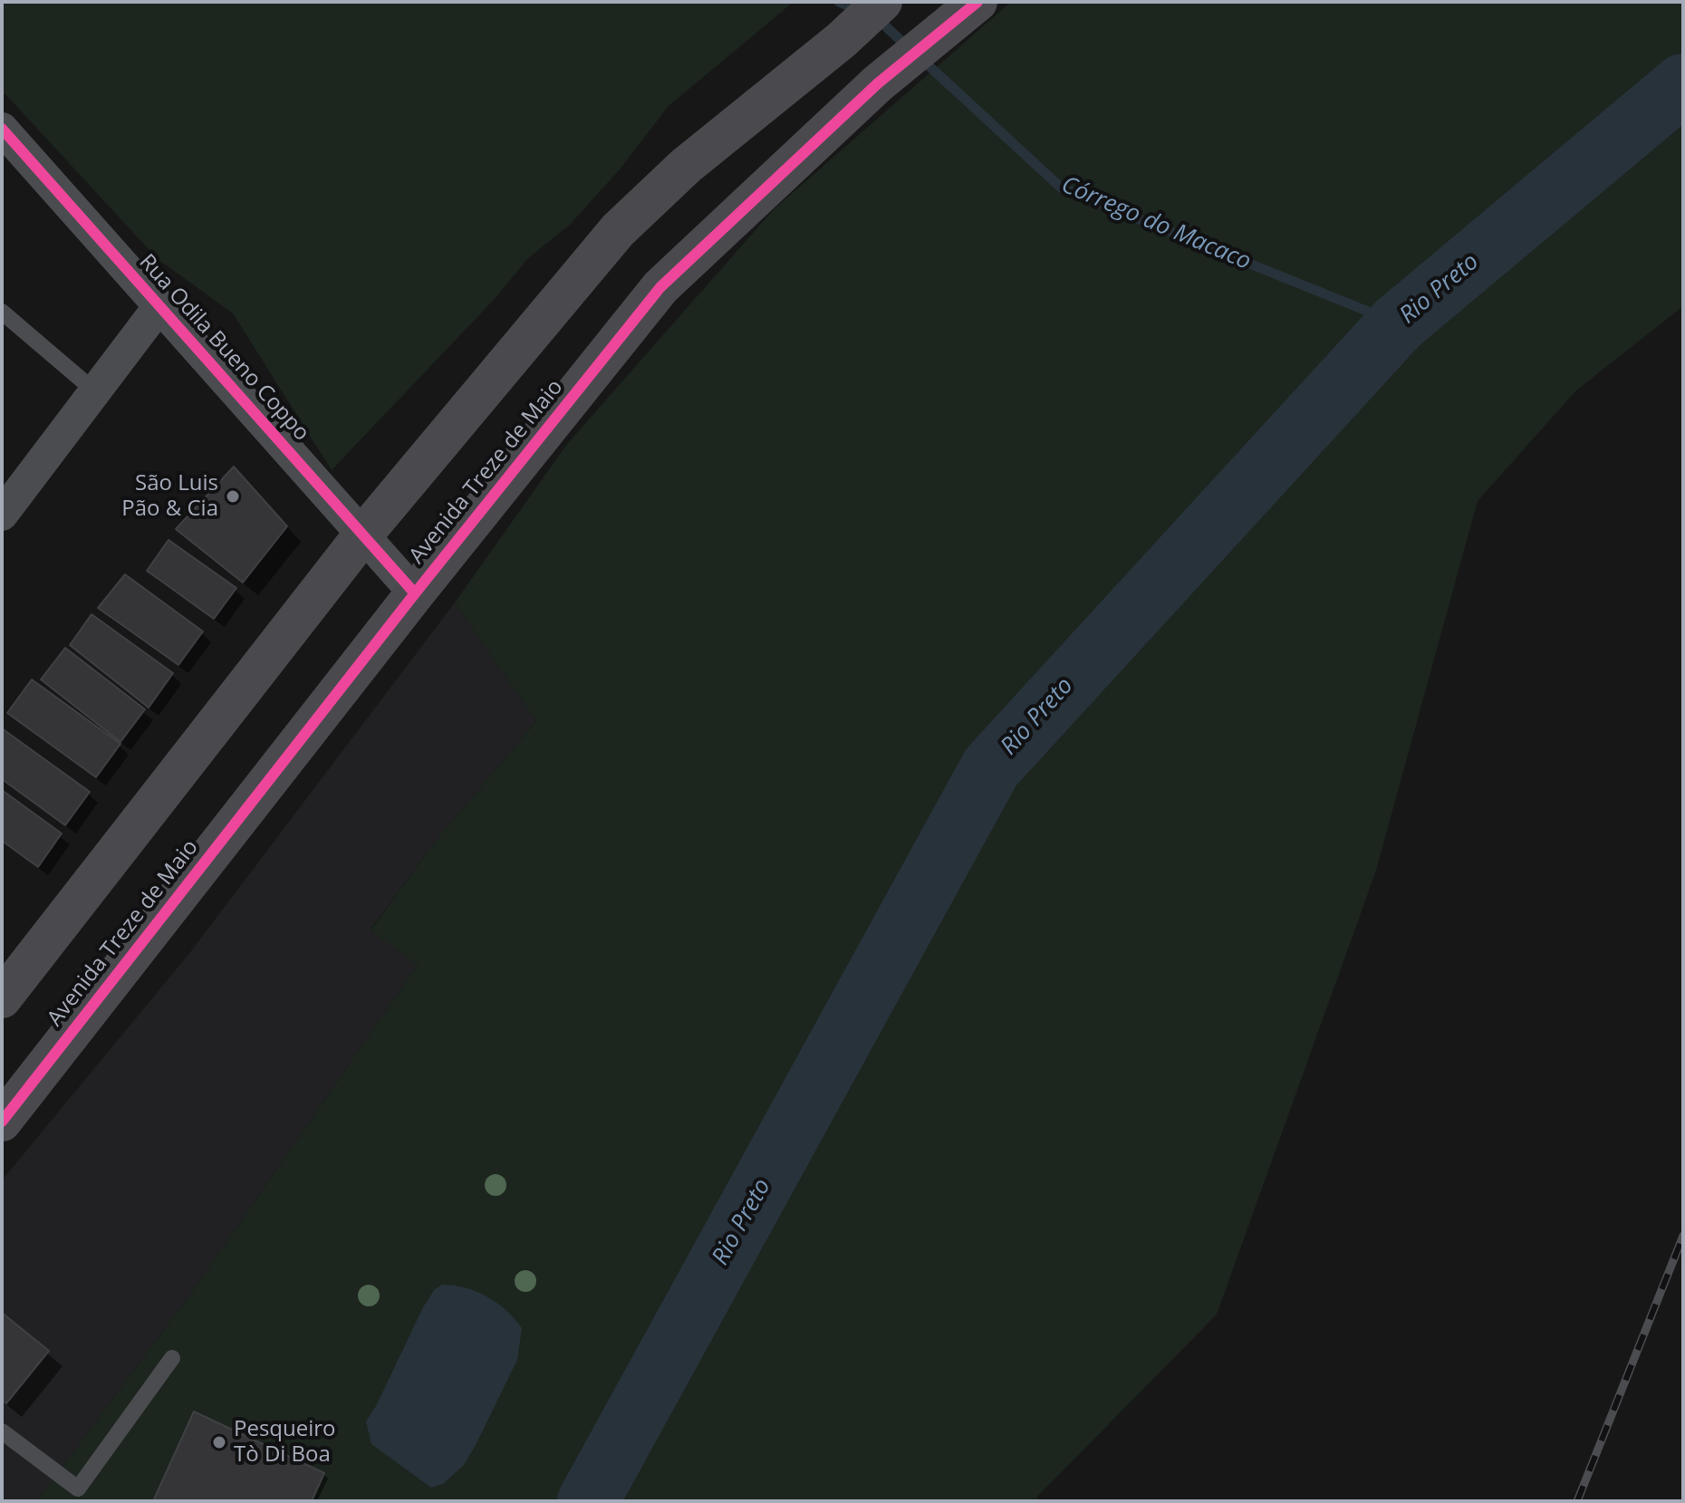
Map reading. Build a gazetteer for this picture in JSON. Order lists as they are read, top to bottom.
{
  "streets": {
    "street": ["Rua Odila Bueno Coppo", "Avenida Treze de Maio"]
  },
  "crossings": [
    ["Rua Odila Bueno Coppo", "Avenida Treze de Maio"]
  ],
  "water": ["Córrego do Macaco", "Rio Preto"],
  "places": ["São Luis Pão & Cia", "Pesqueiro Tò Di Boa"]
}
